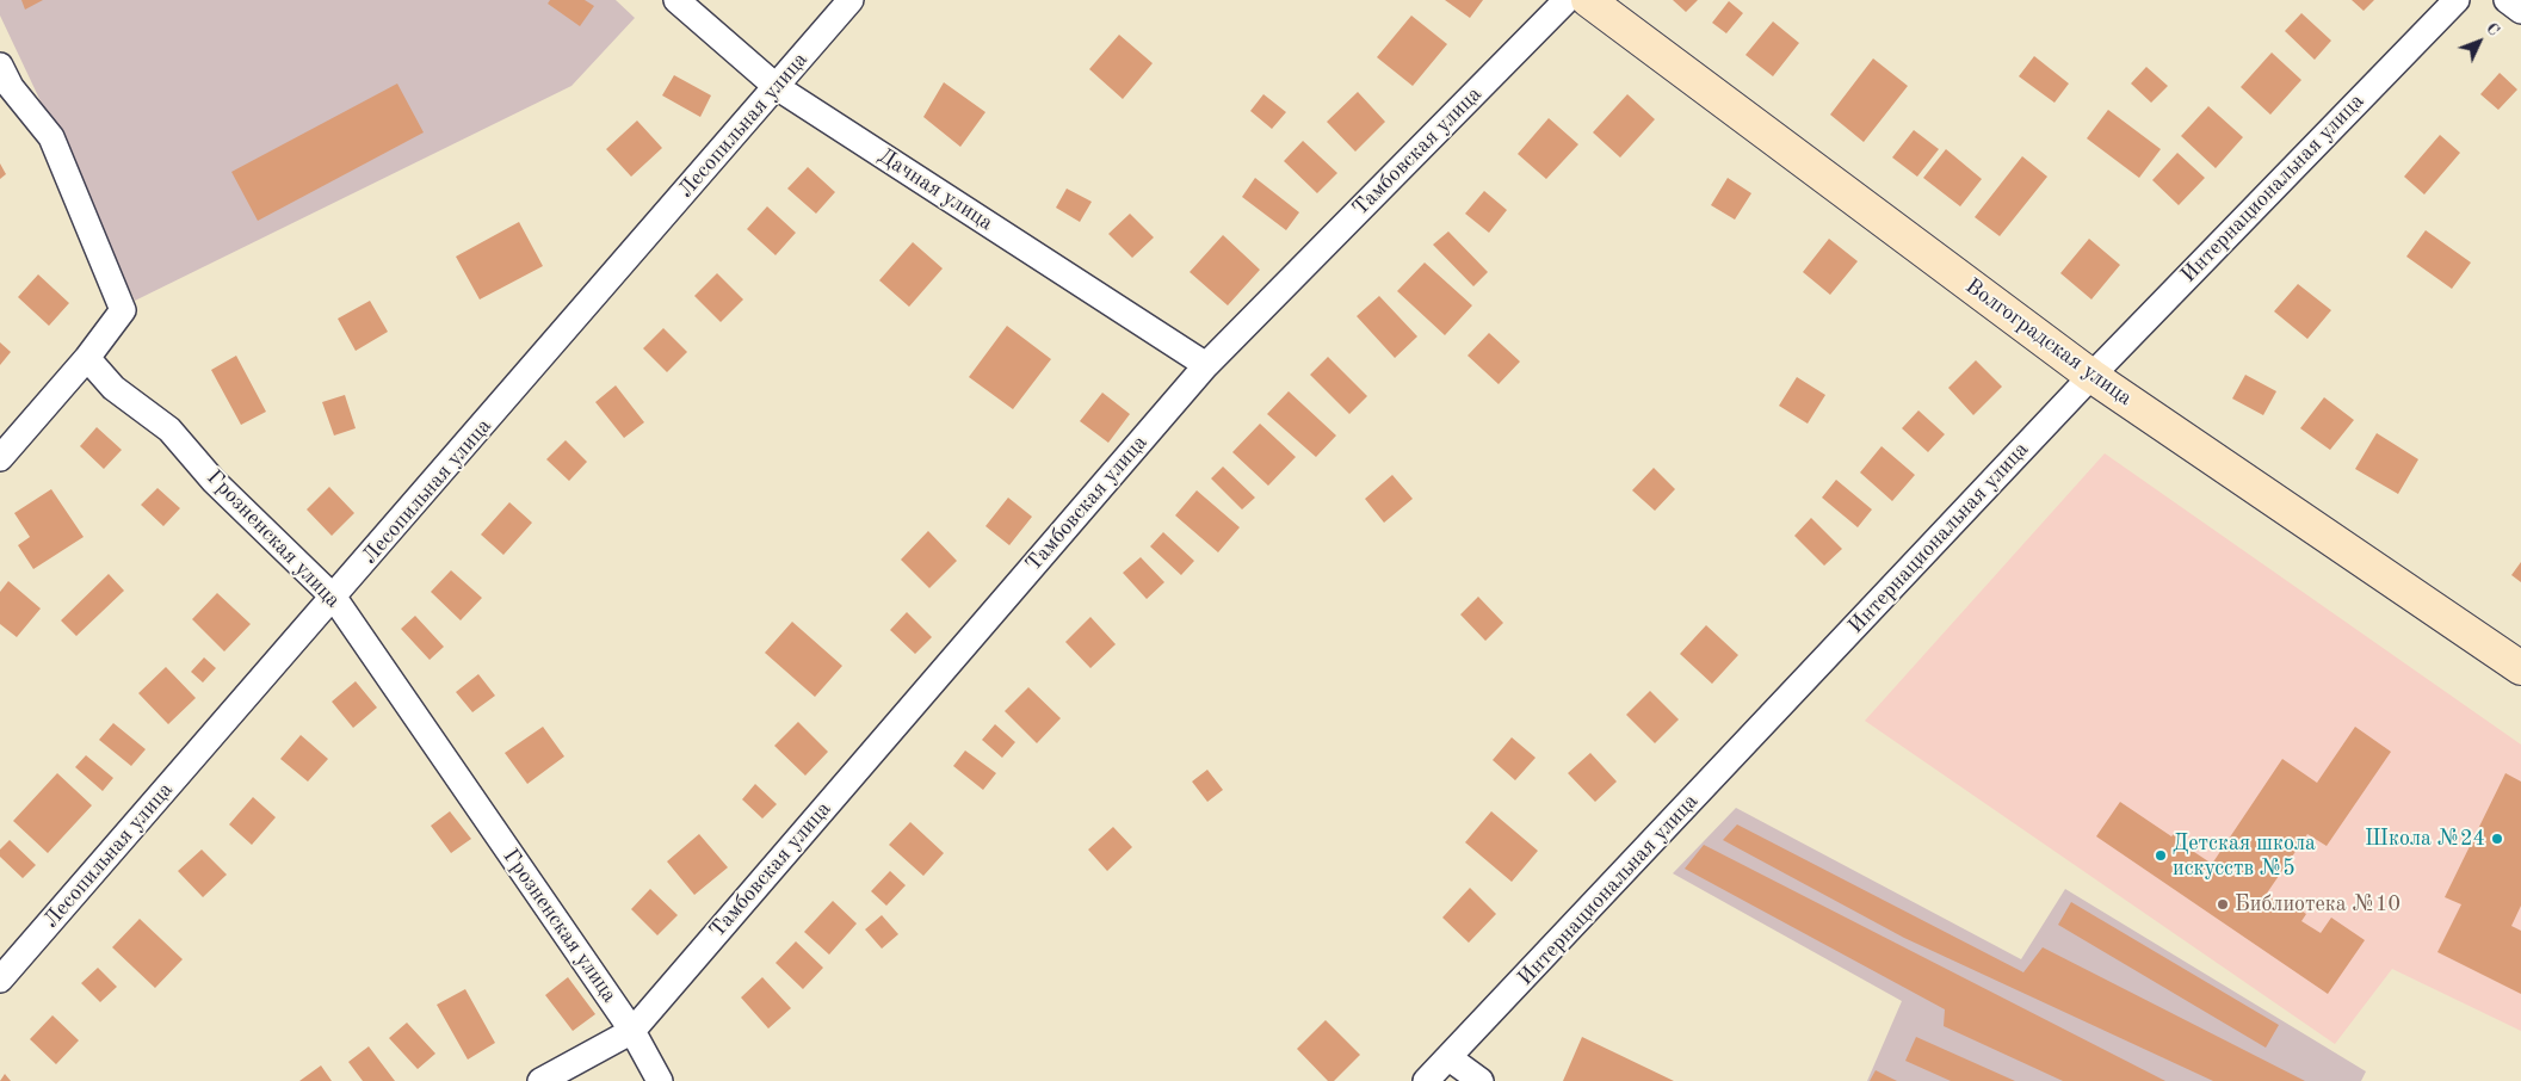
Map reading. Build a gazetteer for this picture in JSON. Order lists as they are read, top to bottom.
{
  "streets": {
    "street": [
      "Лесопильная улица",
      "Тамбовская улица",
      "Интернациональная улица",
      "Дачная улица",
      "Волгоградская улица",
      "Грозненская улица"
    ]
  },
  "crossings": [
    ["Лесопильная улица", "Дачная улица"],
    ["Лесопильная улица", "Грозненская улица"],
    ["Тамбовская улица", "Дачная улица"],
    ["Тамбовская улица", "Грозненская улица"],
    ["Интернациональная улица", "Волгоградская улица"]
  ],
  "places": ["Школа №24", "Детская школа искусств №5", "Библиотека №10"],
  "north": "top right"
}
